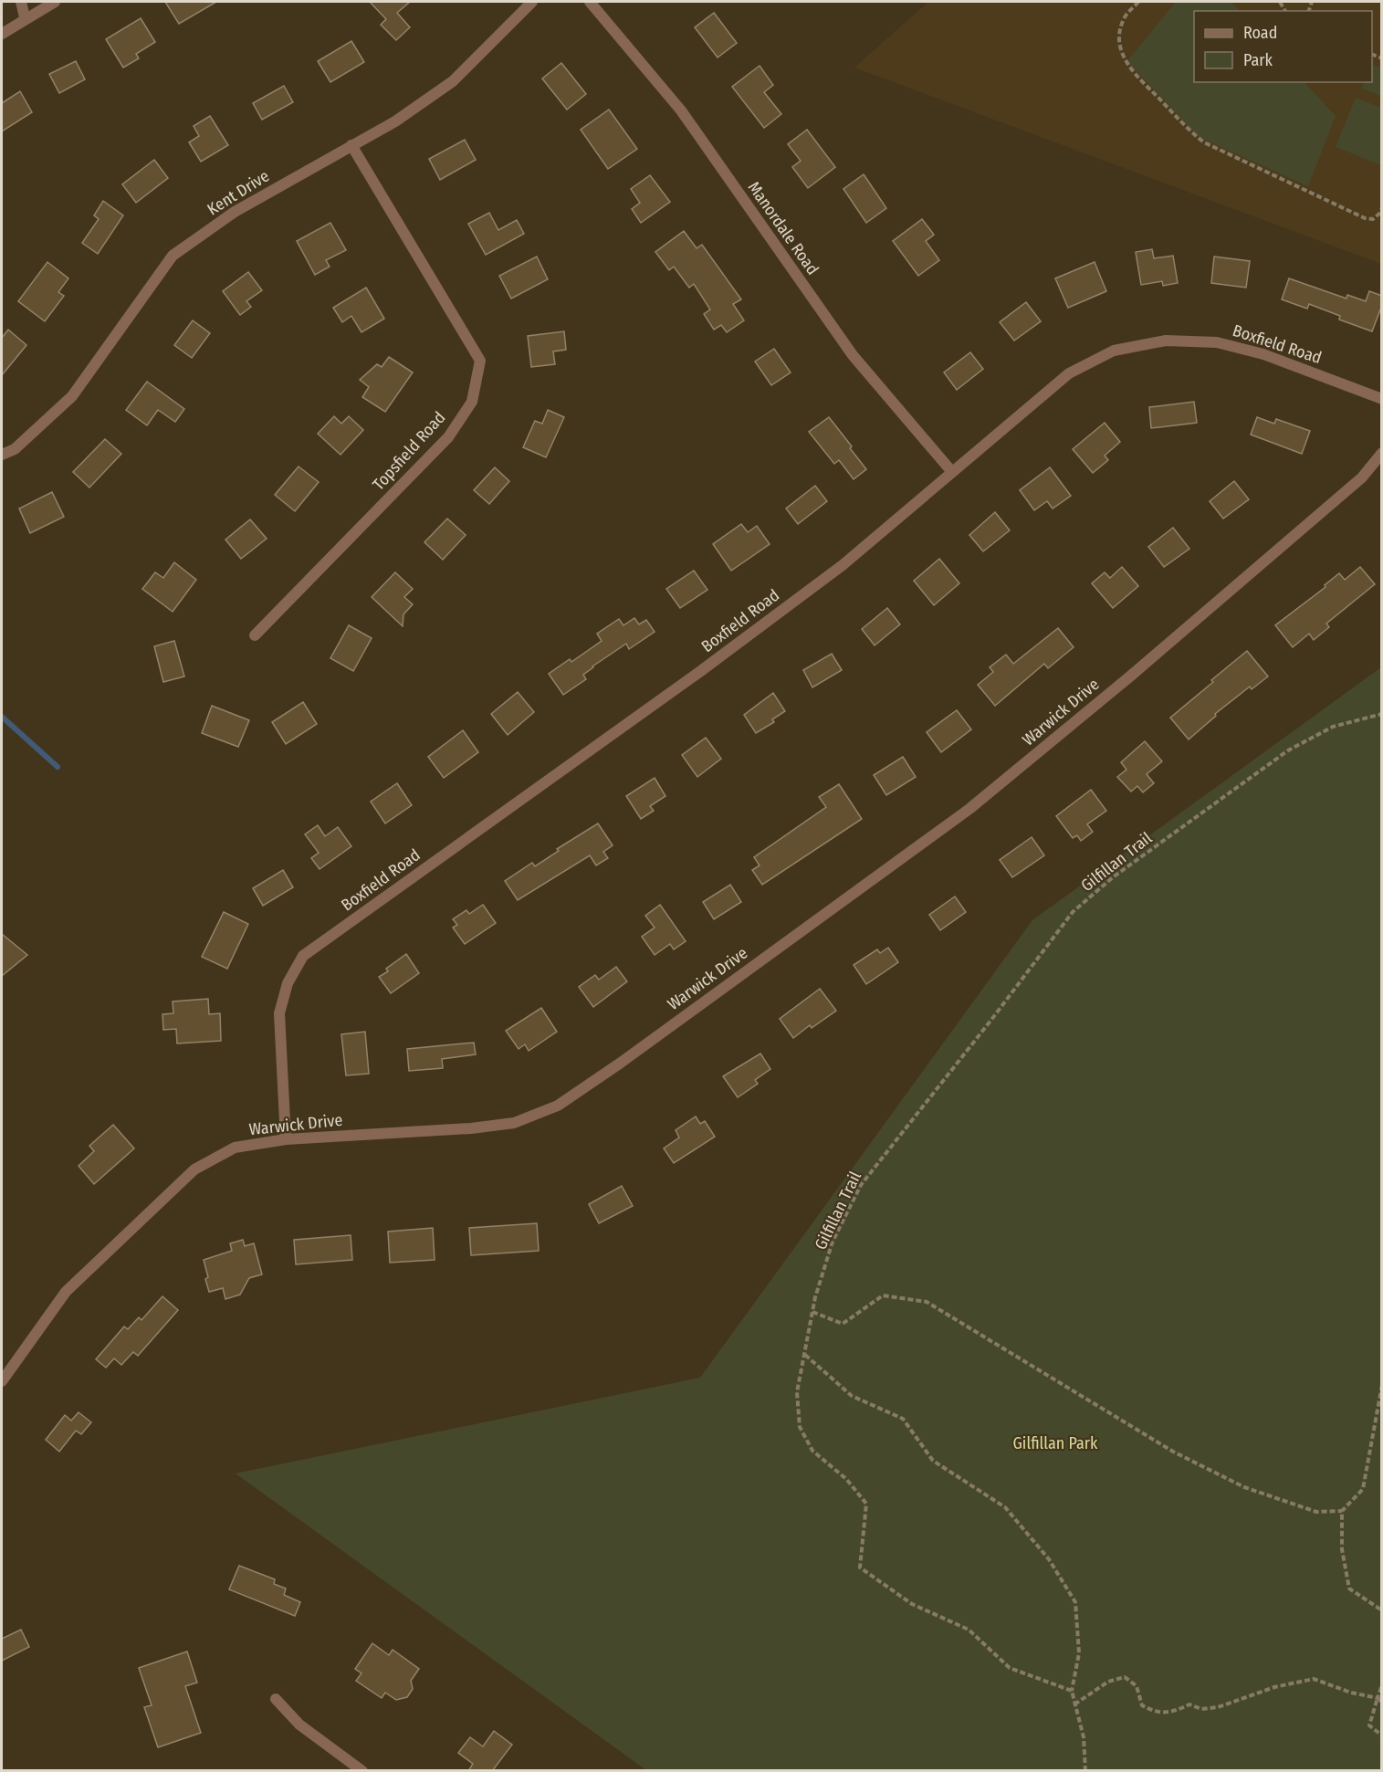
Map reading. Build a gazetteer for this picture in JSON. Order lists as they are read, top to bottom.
{
  "streets": {
    "street": [
      "Kent Drive",
      "Manordale Road",
      "Boxfield Road",
      "Topsfield Road",
      "Warwick Drive"
    ],
    "path": ["Gilfillan Trail"]
  },
  "crossings": [
    ["Kent Drive", "Topsfield Road"],
    ["Manordale Road", "Boxfield Road"],
    ["Boxfield Road", "Warwick Drive"]
  ],
  "parks": ["Gilfillan Park"],
  "legend": ["Road", "Park"]
}
